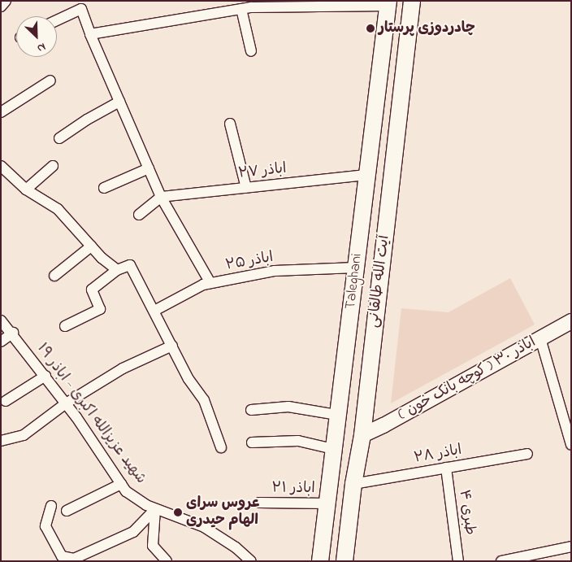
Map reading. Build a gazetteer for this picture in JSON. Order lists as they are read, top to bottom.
{
  "streets": {
    "main road": ["Taleghani", "آیت الله طالقانی", "اباذر ۳۰ ( کوچه بانک خون )"],
    "street": [
      "اباذر ۲۷",
      "اباذر ۲۵",
      "شهید عزیزالله اکبری - اباذر ۱۹",
      "اباذر ۲۸",
      "اباذر ۲۱",
      "طبری ۴"
    ]
  },
  "crossings": [
    ["اباذر ۲۷", "Taleghani"],
    ["اباذر ۲۵", "Taleghani"],
    ["Taleghani", "اباذر ۲۱"],
    ["آیت الله طالقانی", "اباذر ۳۰ ( کوچه بانک خون )"],
    ["آیت الله طالقانی", "اباذر ۲۸"],
    ["اباذر ۲۸", "طبری ۴"]
  ],
  "places": ["چادردوزی پرستار", "عروس سرای الهام حیدری"],
  "north": "bottom right"
}
